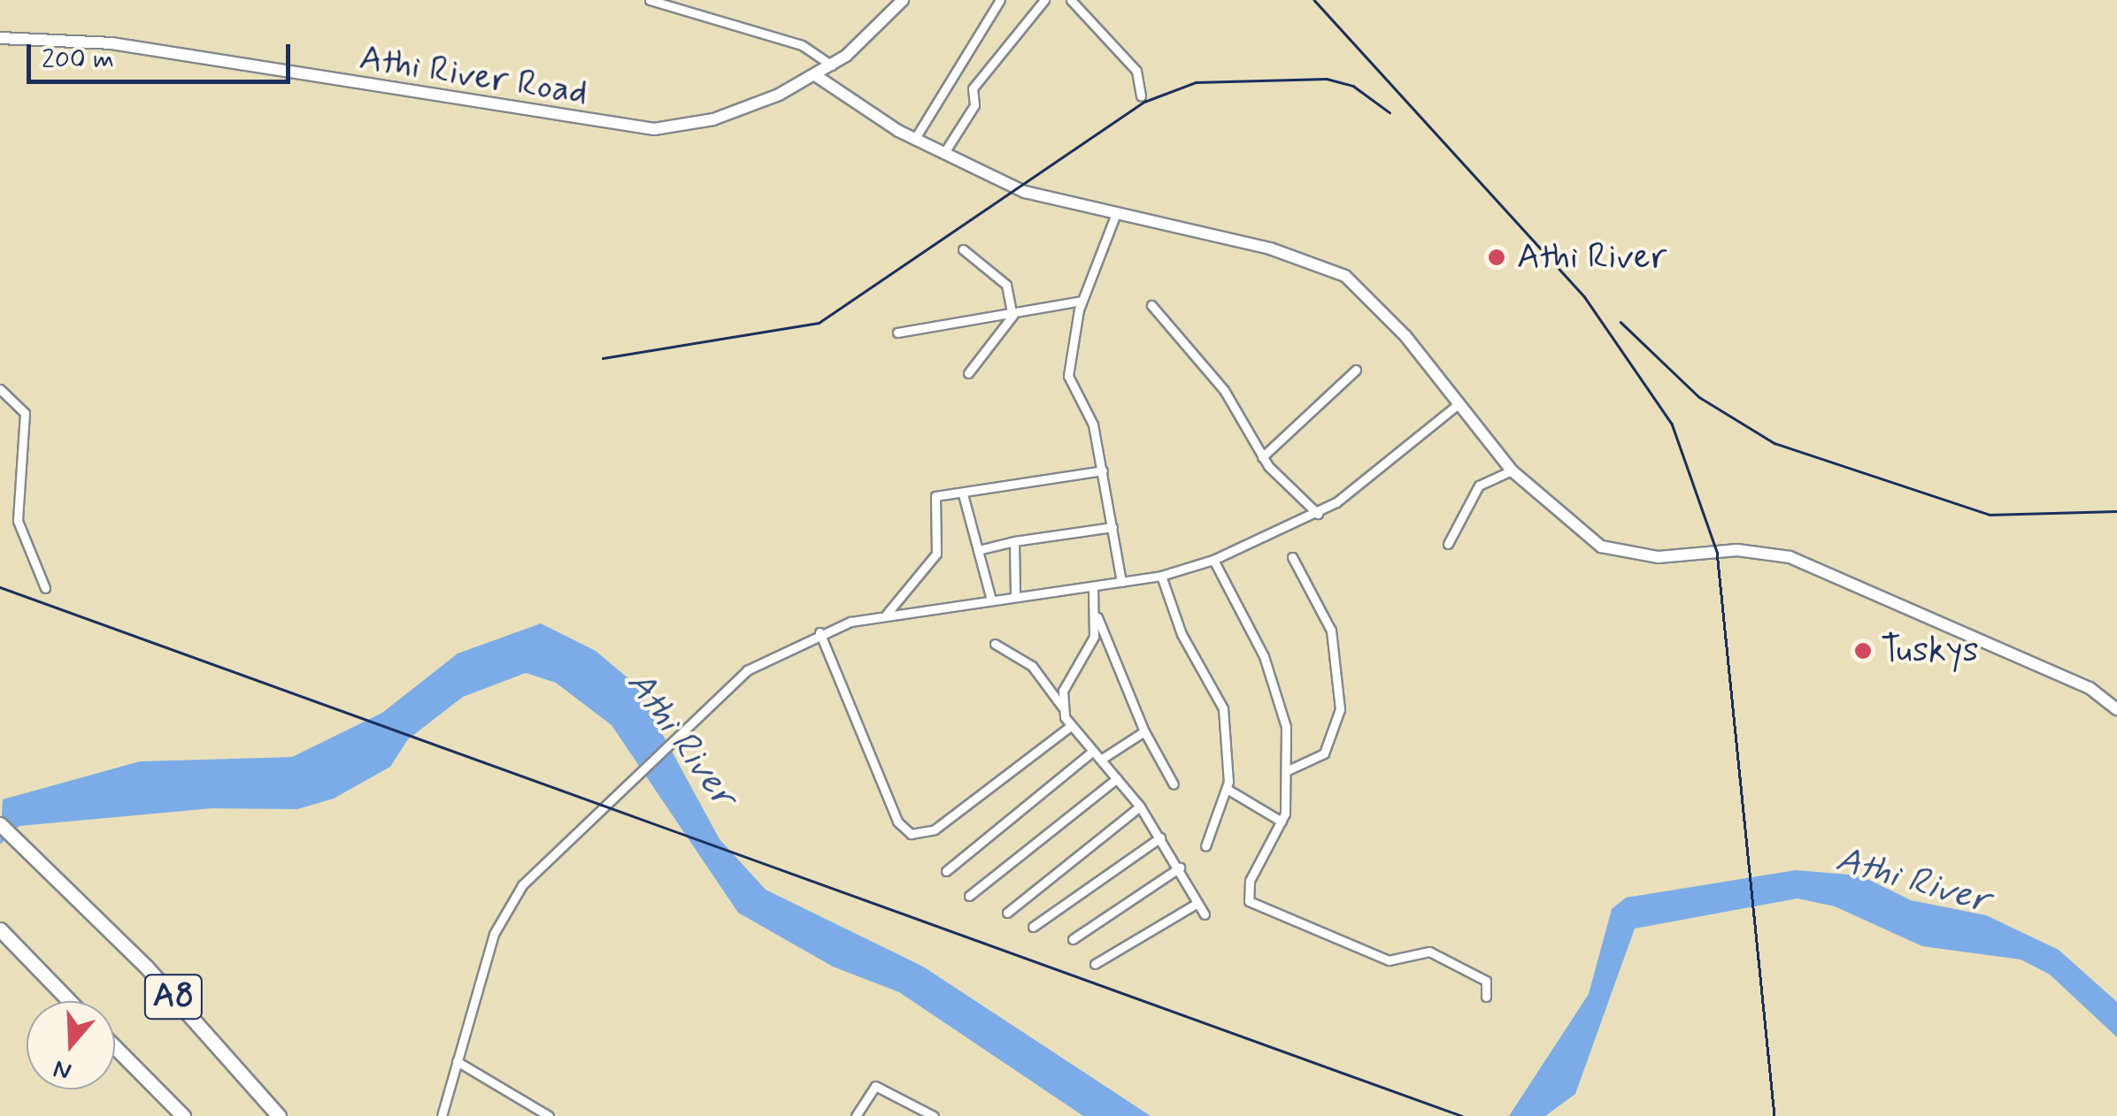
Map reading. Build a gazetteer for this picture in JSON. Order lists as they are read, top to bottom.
{
  "streets": {
    "highway": ["A8"],
    "street": ["Athi River Road"]
  },
  "water": ["Athi River"],
  "places": ["Athi River", "Tuskys"],
  "scale_bar": "200 m",
  "north": "bottom"
}
